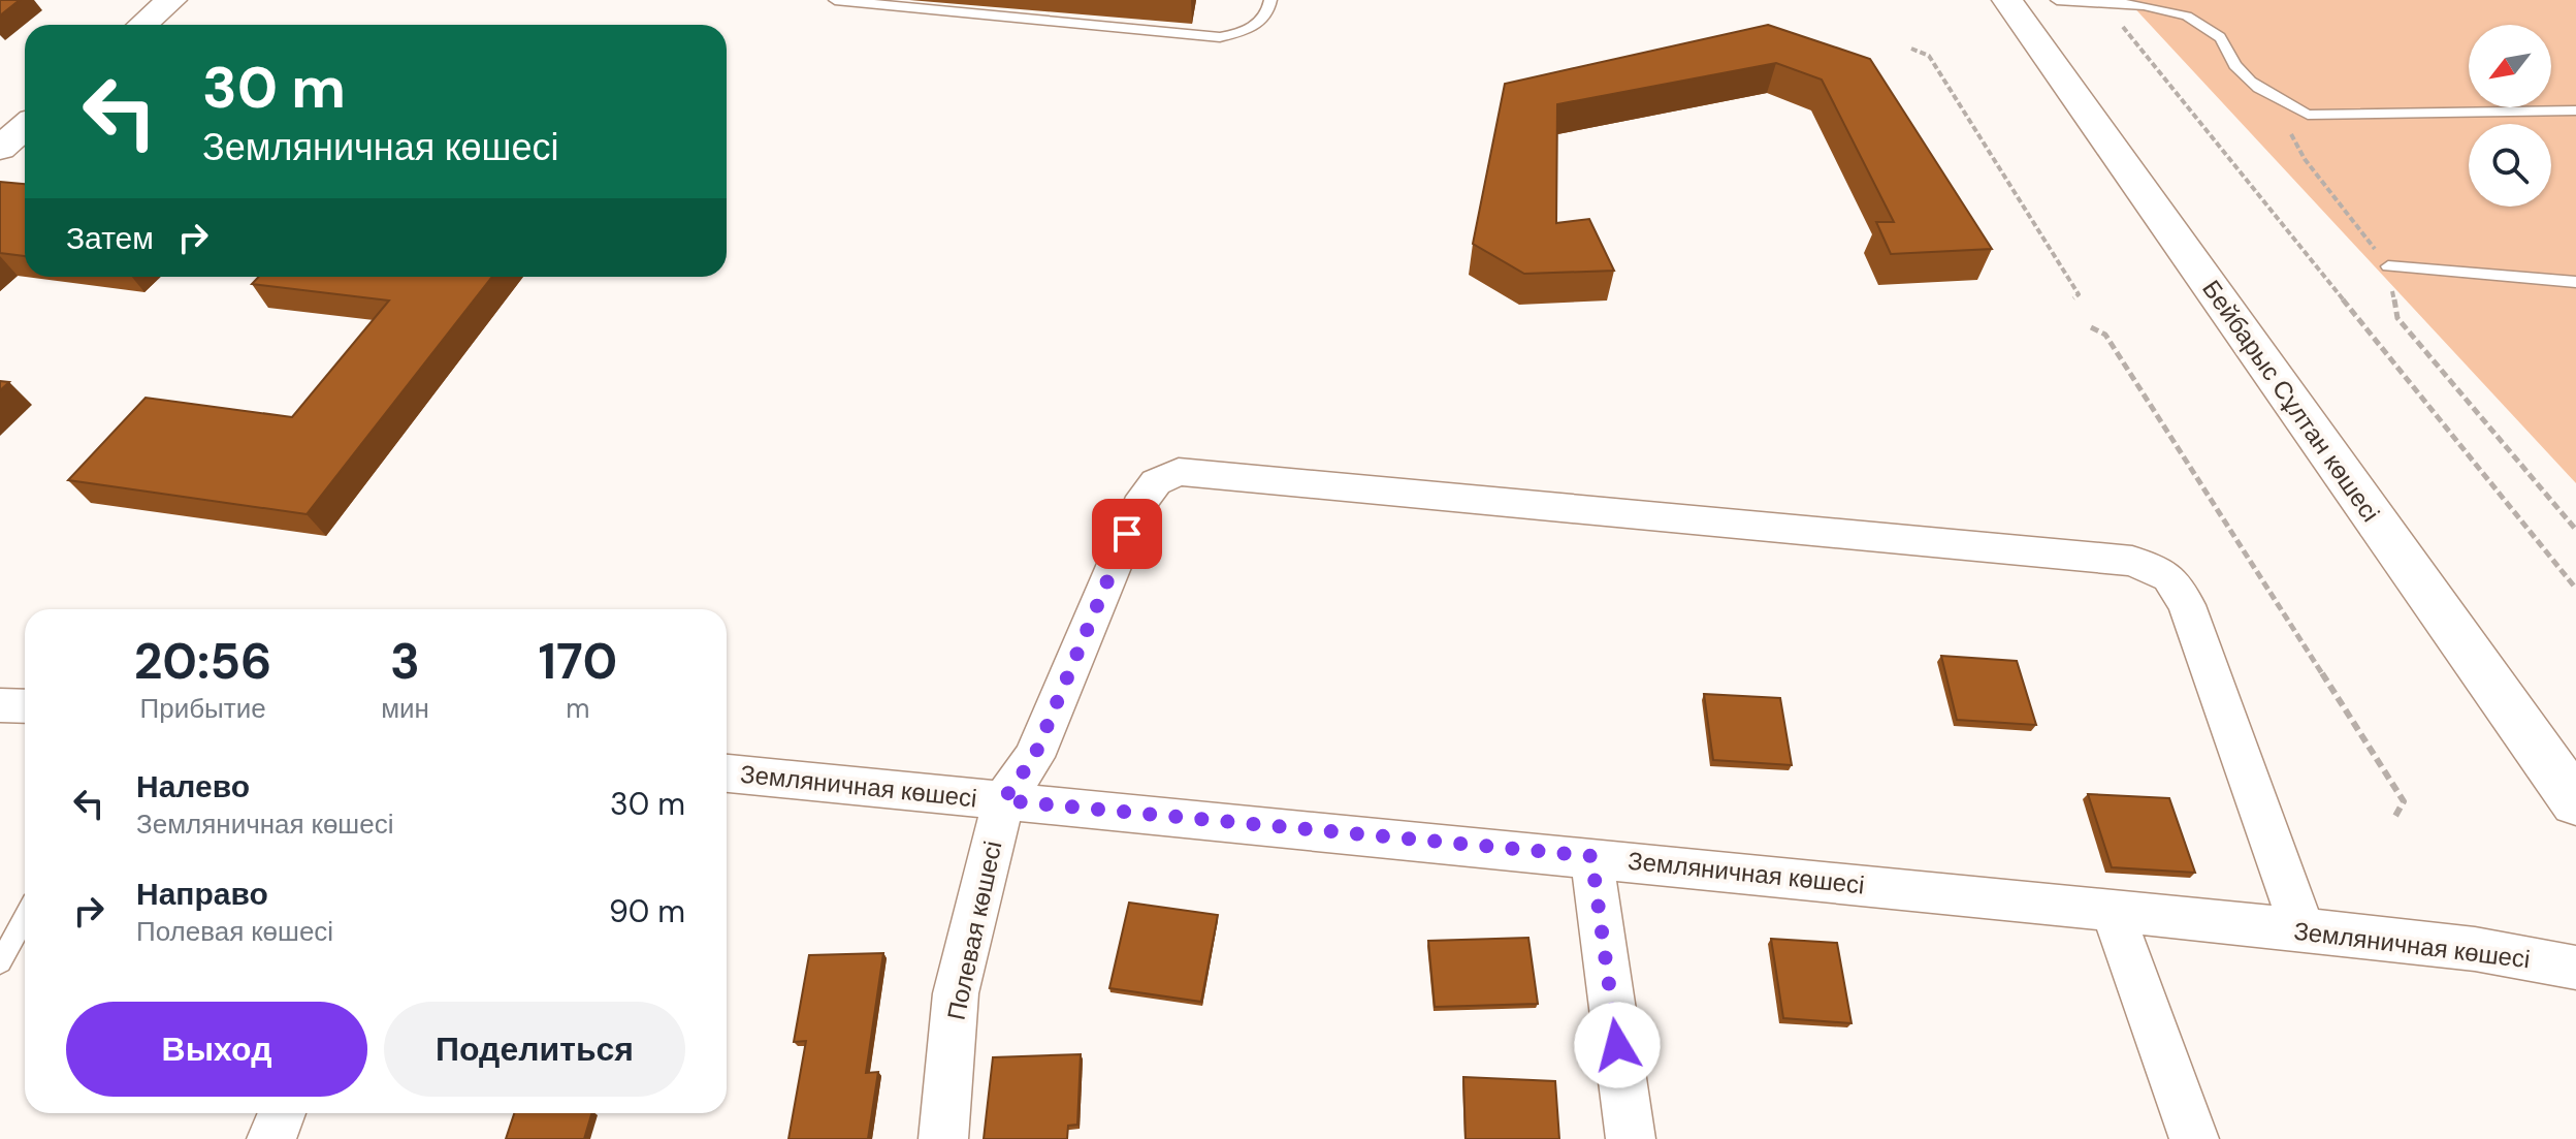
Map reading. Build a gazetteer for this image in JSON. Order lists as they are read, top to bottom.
{
  "streets": {
    "street": ["Бейбарыс Сұлтан көшесі", "Земляничная көшесі", "Полевая көшесі"]
  },
  "crossings": [
    ["Земляничная көшесі", "Полевая көшесі"]
  ],
  "north": "bottom left",
  "page": {
    "turn": ["30 m", "Земляничная көшесі"],
    "then": "Затем",
    "eta": [
      "20:56",
      "Прибытие",
      "3",
      "мин",
      "170",
      "m"
    ],
    "list": [
      {
        "name": "Налево",
        "note": "Земляничная көшесі",
        "value": "30 m"
      },
      {
        "name": "Направо",
        "note": "Полевая көшесі",
        "value": "90 m"
      }
    ],
    "buttons": ["Выход", "Поделиться"]
  }
}
